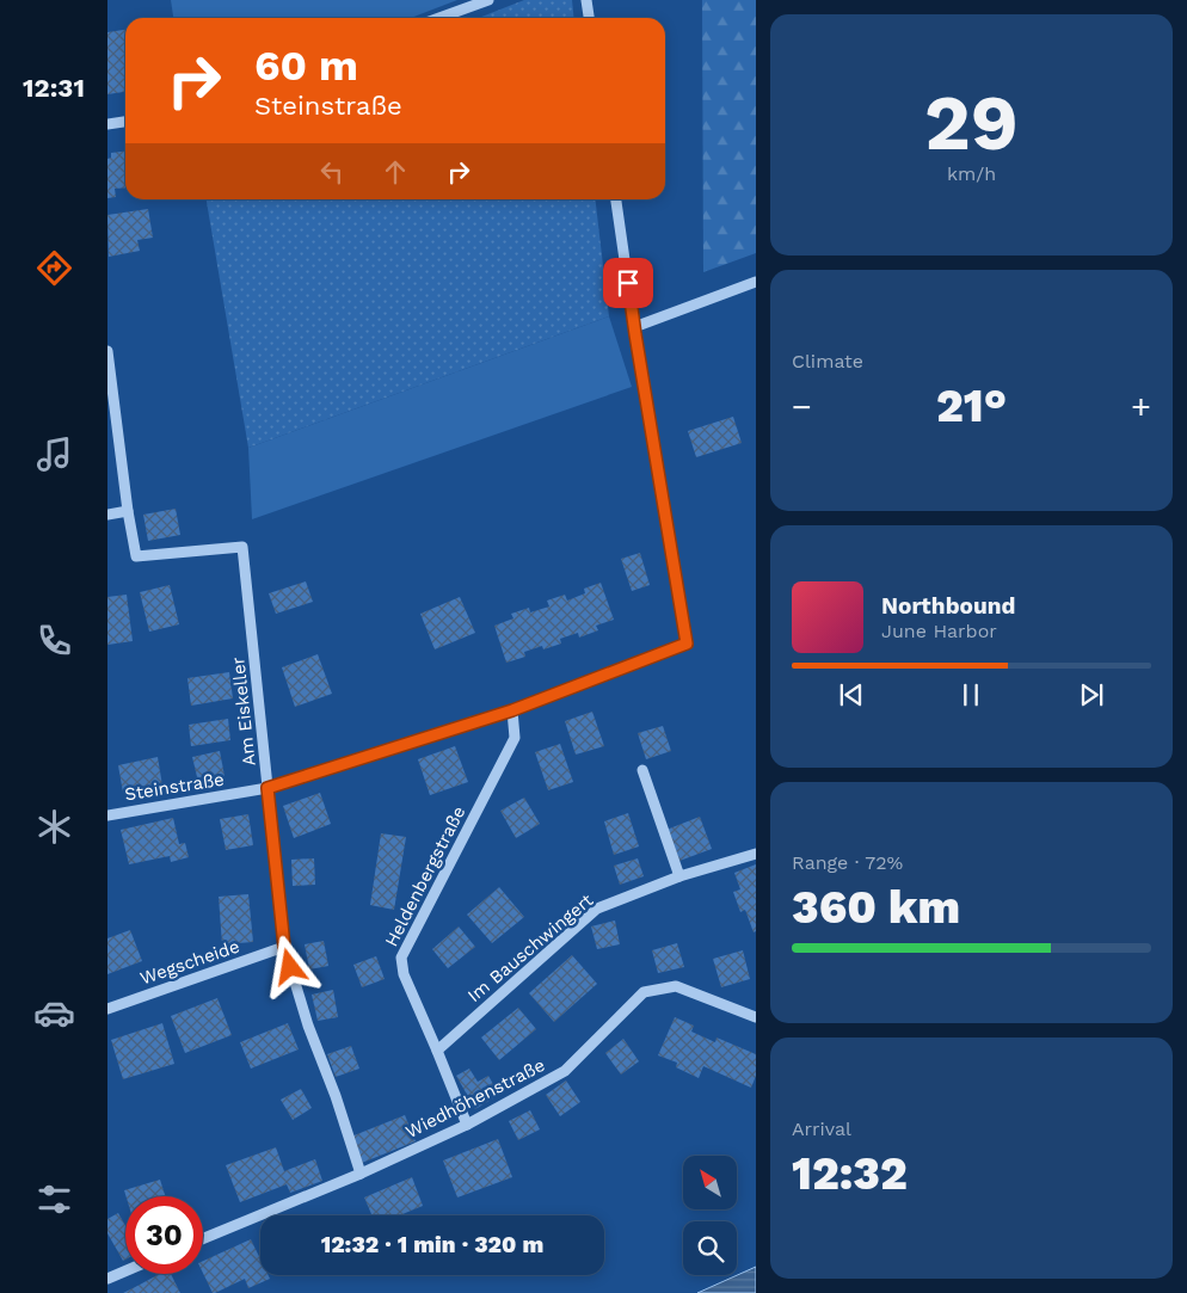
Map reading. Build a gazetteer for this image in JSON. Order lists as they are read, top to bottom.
{
  "streets": {
    "street": [
      "Am Eiskeller",
      "Steinstraße",
      "Heldenbergstraße",
      "Im Bauschwingert",
      "Wegscheide",
      "Wiedhöhenstraße"
    ]
  },
  "crossings": [
    ["Am Eiskeller", "Steinstraße"],
    ["Am Eiskeller", "Wegscheide"],
    ["Am Eiskeller", "Wiedhöhenstraße"],
    ["Steinstraße", "Heldenbergstraße"],
    ["Heldenbergstraße", "Im Bauschwingert"],
    ["Heldenbergstraße", "Wiedhöhenstraße"]
  ],
  "north": "top left",
  "page": {
    "tabs": "12:31",
    "tile": [
      ["29", "km/h"],
      "Climate",
      ["Range · 72%", "360 km"],
      ["Arrival", "12:32"]
    ],
    "turn": ["60 m", "Steinstraße"],
    "heat": ["−", "21°", "+"],
    "song": ["Northbound", "June Harbor"],
    "limit": "30",
    "trip": "12:32 · 1 min · 320 m"
  }
}
